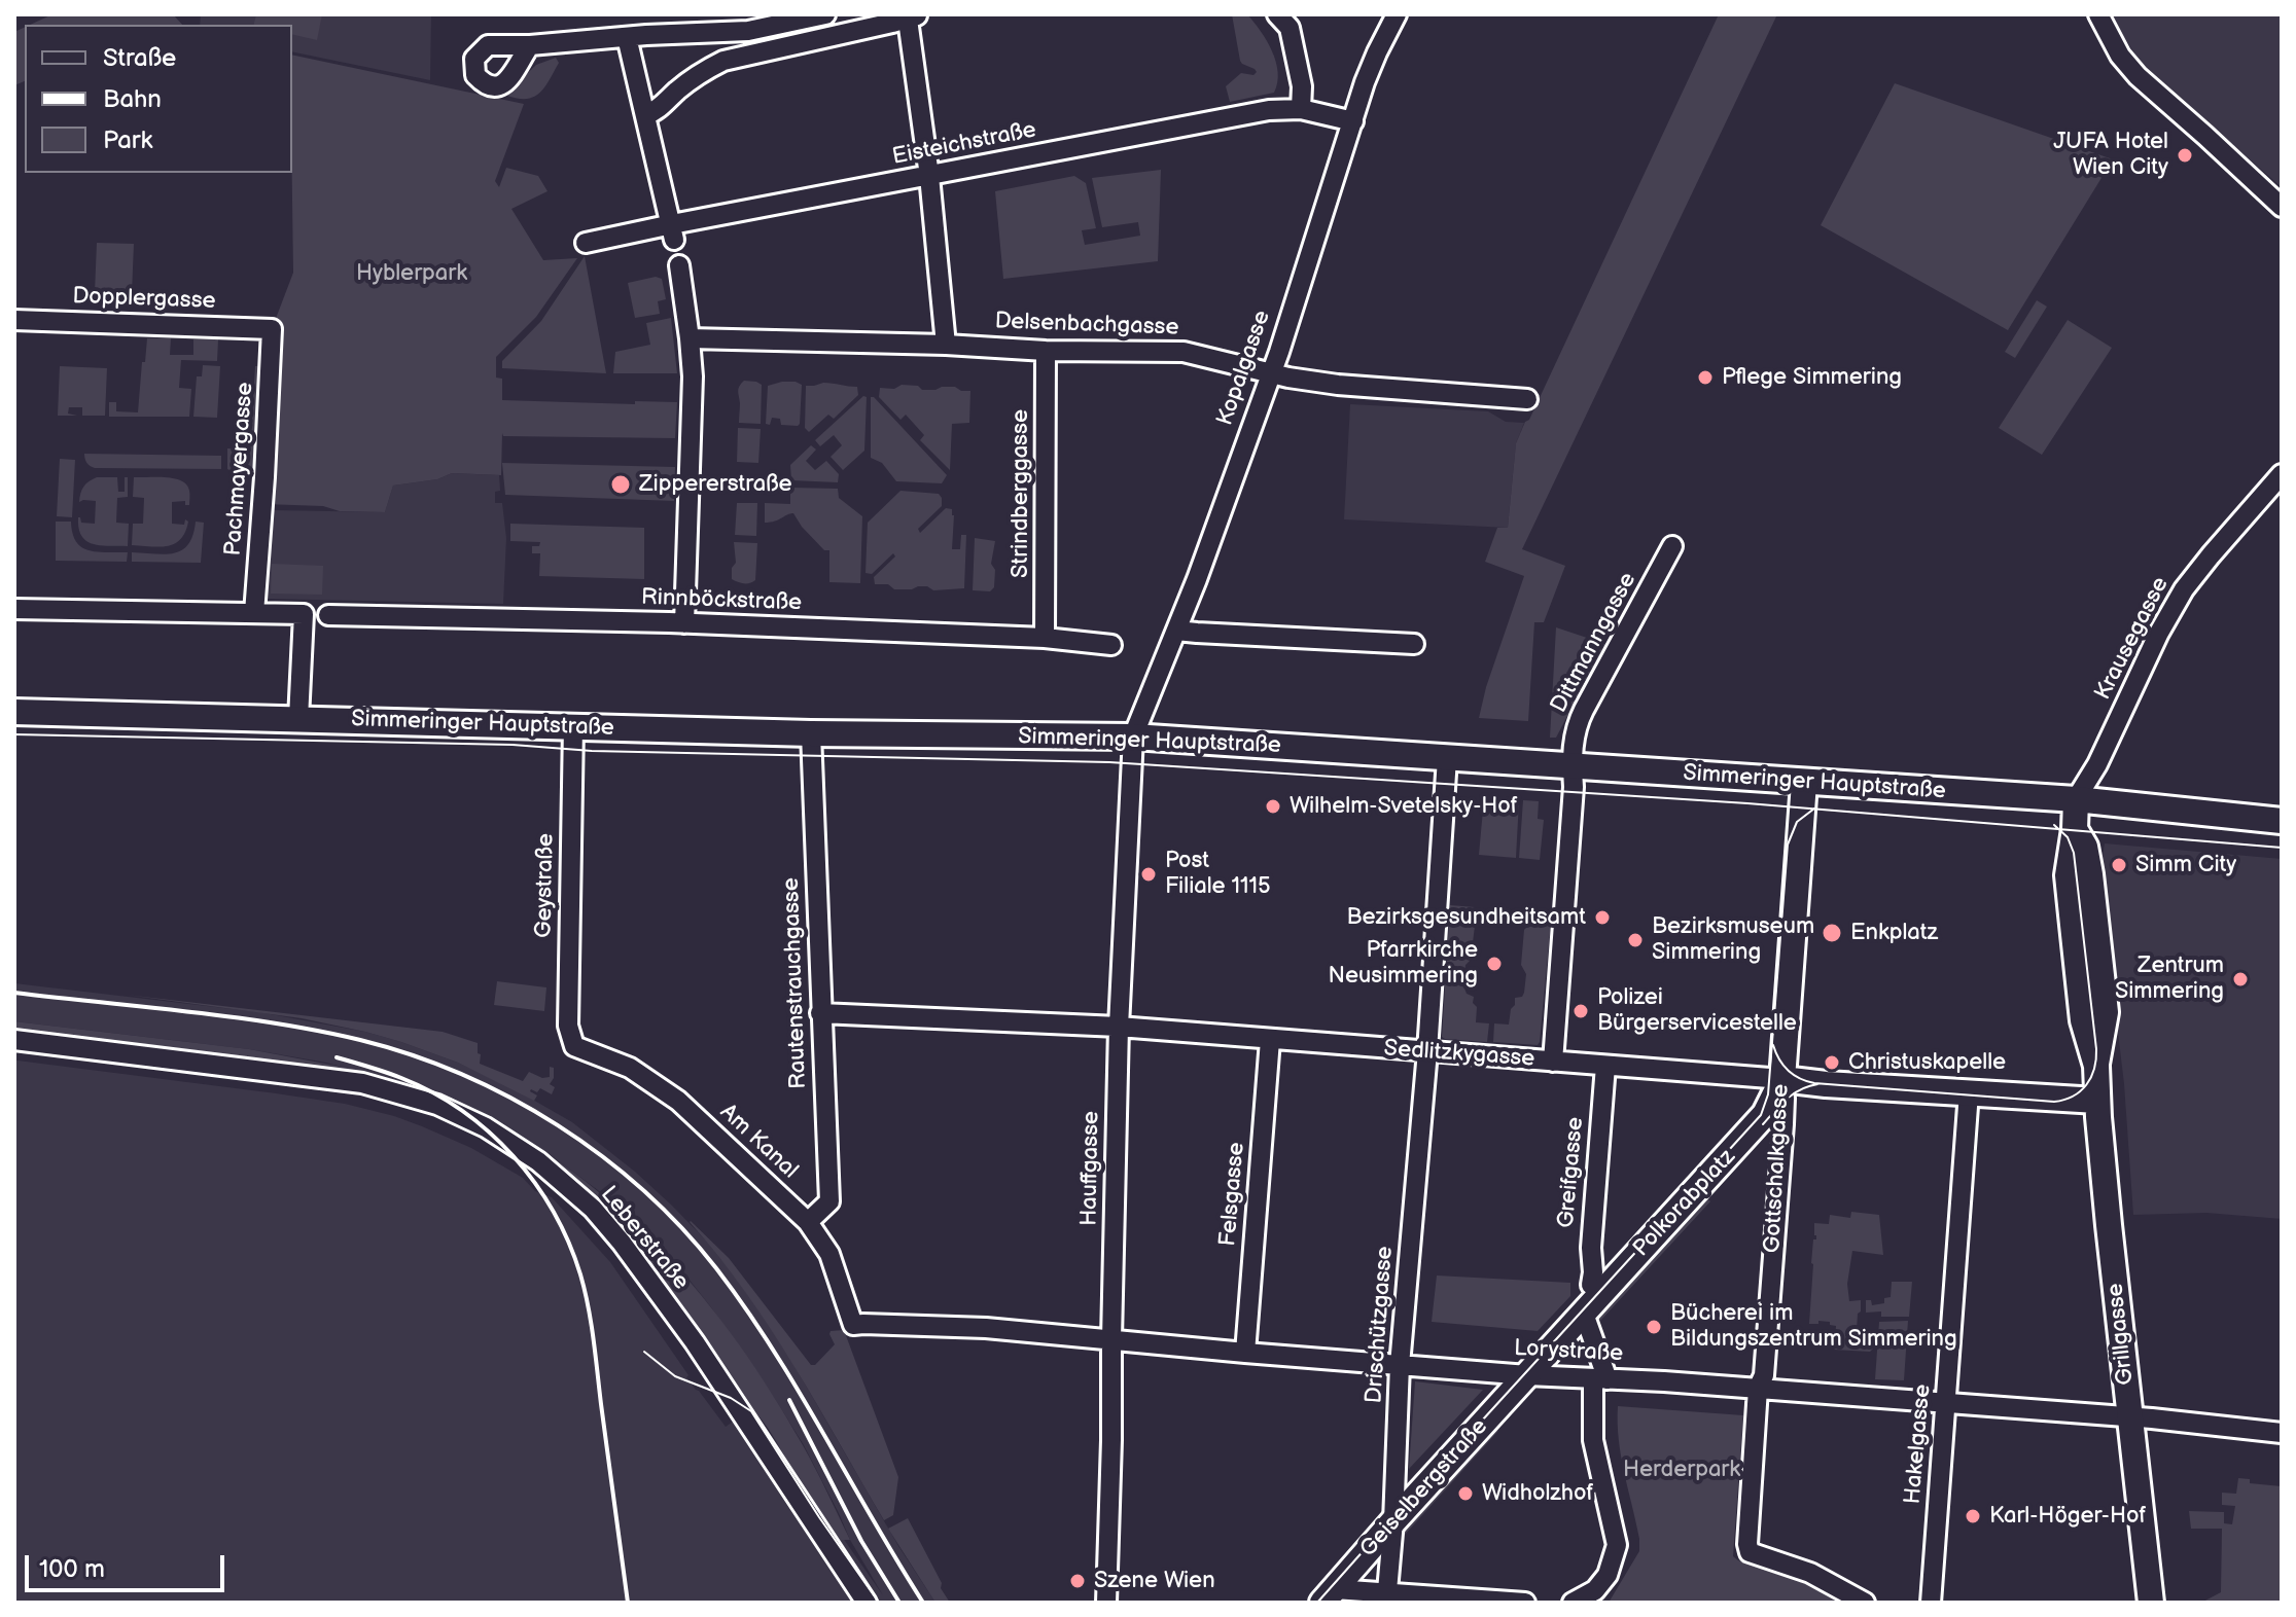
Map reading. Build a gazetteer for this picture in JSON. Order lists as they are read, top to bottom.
{
  "streets": {
    "main road": [
      "Simmeringer Hauptstraße",
      "Sedlitzkygasse",
      "Gottschalkgasse",
      "Polkorabplatz",
      "Grillgasse",
      "Geiselbergstraße"
    ],
    "street": [
      "Eisteichstraße",
      "Dopplergasse",
      "Delsenbachgasse",
      "Kopalgasse",
      "Pachmayergasse",
      "Strindberggasse",
      "Rinnböckstraße",
      "Krausegasse",
      "Dittmanngasse",
      "Geystraße",
      "Rautenstrauchgasse",
      "Am Kanal",
      "Hauffgasse",
      "Greifgasse",
      "Felsgasse",
      "Leberstraße",
      "Drischützgasse",
      "Lorystraße",
      "Hakelgasse"
    ]
  },
  "crossings": [
    ["Eisteichstraße", "Kopalgasse"],
    ["Dopplergasse", "Pachmayergasse"],
    ["Delsenbachgasse", "Kopalgasse"],
    ["Delsenbachgasse", "Strindberggasse"],
    ["Kopalgasse", "Simmeringer Hauptstraße"],
    ["Kopalgasse", "Hauffgasse"],
    ["Strindberggasse", "Rinnböckstraße"],
    ["Krausegasse", "Simmeringer Hauptstraße"],
    ["Krausegasse", "Grillgasse"],
    ["Dittmanngasse", "Simmeringer Hauptstraße"],
    ["Simmeringer Hauptstraße", "Geystraße"],
    ["Simmeringer Hauptstraße", "Rautenstrauchgasse"],
    ["Simmeringer Hauptstraße", "Hauffgasse"],
    ["Simmeringer Hauptstraße", "Gottschalkgasse"],
    ["Simmeringer Hauptstraße", "Grillgasse"],
    ["Geystraße", "Am Kanal"],
    ["Rautenstrauchgasse", "Sedlitzkygasse"],
    ["Rautenstrauchgasse", "Am Kanal"],
    ["Sedlitzkygasse", "Hauffgasse"],
    ["Sedlitzkygasse", "Gottschalkgasse"],
    ["Sedlitzkygasse", "Greifgasse"],
    ["Sedlitzkygasse", "Felsgasse"],
    ["Sedlitzkygasse", "Polkorabplatz"],
    ["Sedlitzkygasse", "Drischützgasse"],
    ["Sedlitzkygasse", "Grillgasse"],
    ["Sedlitzkygasse", "Hakelgasse"],
    ["Am Kanal", "Lorystraße"],
    ["Hauffgasse", "Lorystraße"],
    ["Gottschalkgasse", "Polkorabplatz"],
    ["Gottschalkgasse", "Lorystraße"],
    ["Greifgasse", "Geiselbergstraße"],
    ["Felsgasse", "Lorystraße"],
    ["Polkorabplatz", "Geiselbergstraße"],
    ["Drischützgasse", "Lorystraße"],
    ["Drischützgasse", "Geiselbergstraße"],
    ["Grillgasse", "Lorystraße"],
    ["Lorystraße", "Hakelgasse"],
    ["Lorystraße", "Geiselbergstraße"]
  ],
  "parks": ["Hyblerpark", "Herderpark"],
  "places": [
    "JUFA Hotel Wien City",
    "Pflege Simmering",
    "Zippererstraße",
    "Wilhelm-Svetelsky-Hof",
    "Simm City",
    "Post Filiale 1115",
    "Bezirksgesundheitsamt",
    "Enkplatz",
    "Bezirksmuseum Simmering",
    "Pfarrkirche Neusimmering",
    "Zentrum Simmering",
    "Polizei Bürgerservicestelle",
    "Christuskapelle",
    "Bücherei im Bildungszentrum Simmering",
    "Widholzhof",
    "Karl-Höger-Hof",
    "Szene Wien"
  ],
  "legend": ["Straße", "Bahn", "Park"],
  "scale_bar": "100 m"
}
